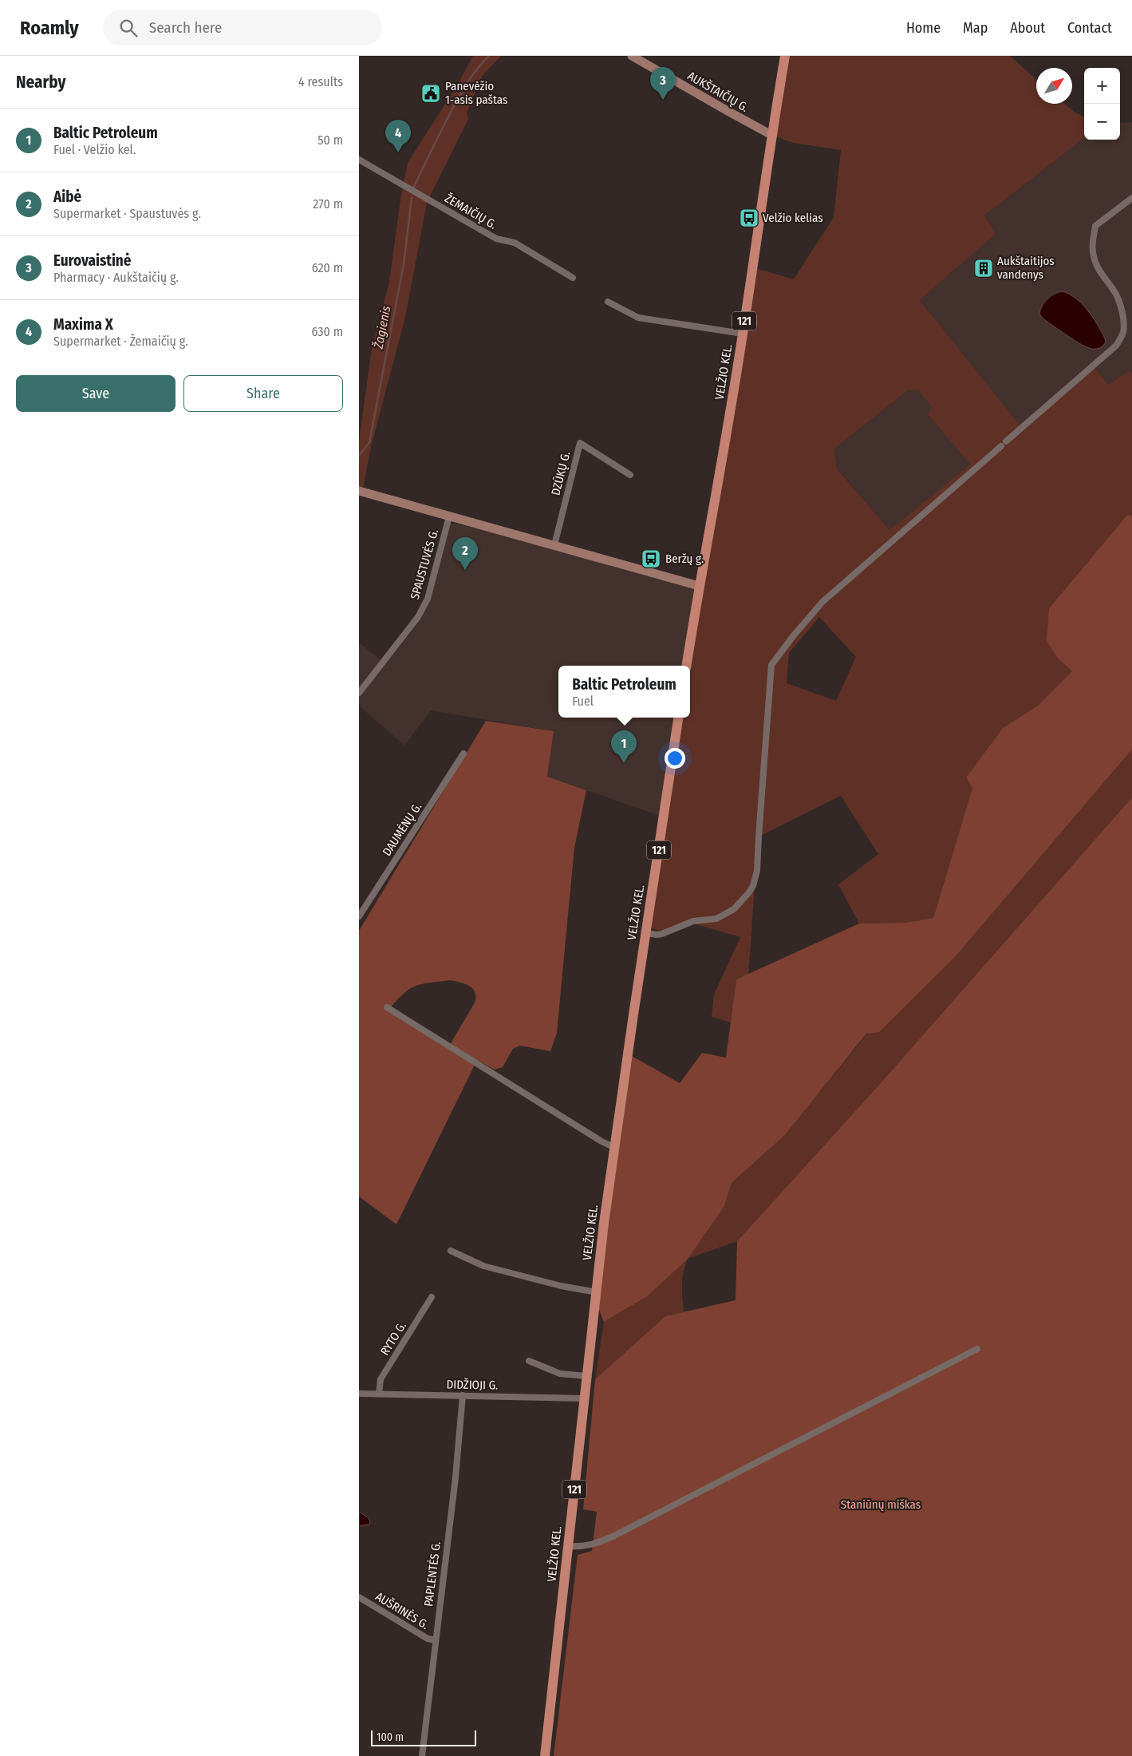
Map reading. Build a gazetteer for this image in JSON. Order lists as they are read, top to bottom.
{
  "streets": {
    "main road": ["AUKŠTAIČIŲ G.", "121", "VELŽIO KEL."],
    "street": [
      "ŽEMAIČIŲ G.",
      "DZŪKŲ G.",
      "SPAUSTUVĖS G.",
      "DAUMĖNŲ G.",
      "RYTO G.",
      "DIDŽIOJI G.",
      "PAPLENTĖS G.",
      "AUŠRINĖS G."
    ]
  },
  "crossings": [
    ["AUKŠTAIČIŲ G.", "VELŽIO KEL."],
    ["VELŽIO KEL.", "DIDŽIOJI G."],
    ["RYTO G.", "DIDŽIOJI G."],
    ["DIDŽIOJI G.", "PAPLENTĖS G."],
    ["PAPLENTĖS G.", "AUŠRINĖS G."]
  ],
  "water": ["Žagienis"],
  "parks": ["Staniūnų miškas"],
  "places": {
    "public building": ["Panevėžio 1-asis paštas"],
    "bus stop": ["Velžio kelias", "Beržų g."],
    "building": ["Aukštaitijos vandenys"]
  },
  "scale_bar": "100 m",
  "north": "top right",
  "page": {
    "header": "Roamly",
    "search": "Search here",
    "nav": [
      "Home",
      "Map",
      "About",
      "Contact"
    ],
    "heading": ["Nearby", "4 results"],
    "pins": [
      "3",
      "4",
      "2",
      "1"
    ],
    "map_buttons": ["+", "−"],
    "list": [
      {
        "mark": "1",
        "name": "Baltic Petroleum",
        "note": "Fuel · Velžio kel.",
        "value": "50 m"
      },
      {
        "mark": "2",
        "name": "Aibė",
        "note": "Supermarket · Spaustuvės g.",
        "value": "270 m"
      },
      {
        "mark": "3",
        "name": "Eurovaistinė",
        "note": "Pharmacy · Aukštaičių g.",
        "value": "620 m"
      },
      {
        "mark": "4",
        "name": "Maxima X",
        "note": "Supermarket · Žemaičių g.",
        "value": "630 m"
      }
    ],
    "buttons": ["Save", "Share"],
    "popup": ["Baltic Petroleum", "Fuel"],
    "scale": "100 m"
  }
}
